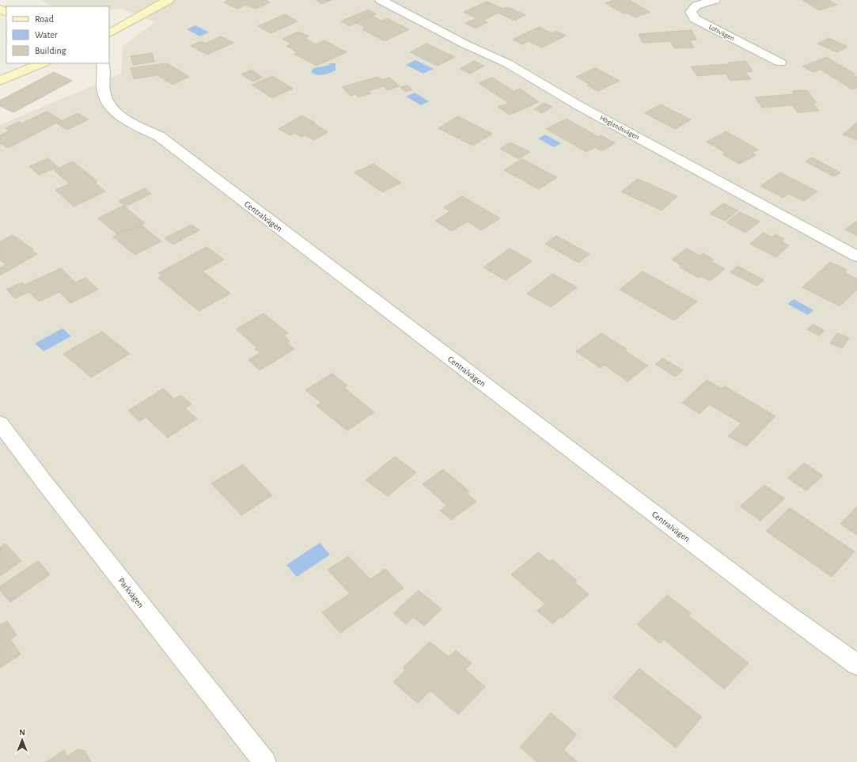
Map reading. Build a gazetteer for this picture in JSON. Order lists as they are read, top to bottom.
{
  "streets": {
    "street": [
      "Lotsvägen",
      "Höglandsvägen",
      "Centralvägen",
      "Parkvägen"
    ]
  },
  "legend": ["Road", "Water", "Building"],
  "north": "top"
}
